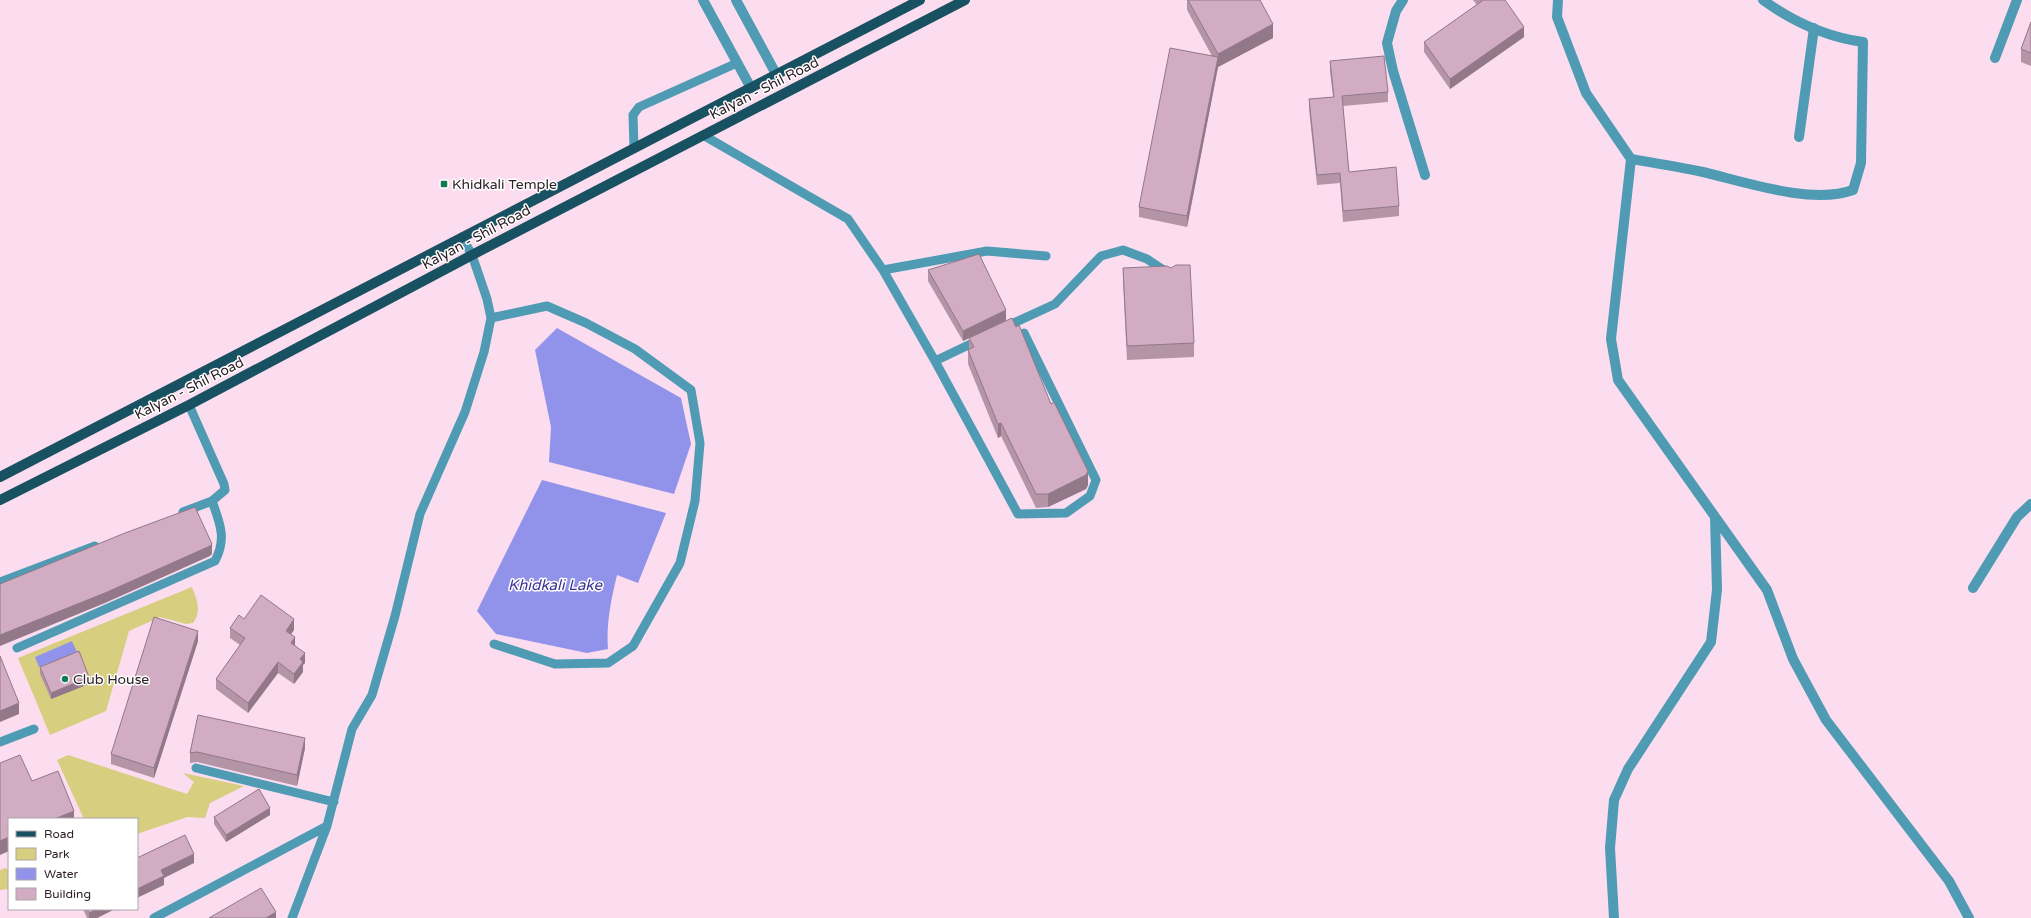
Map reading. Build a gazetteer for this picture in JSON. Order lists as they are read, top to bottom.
{
  "streets": {
    "main road": ["Kalyan - Shil Road"]
  },
  "water": ["Khidkali Lake"],
  "places": {
    "transit": ["Khidkali Temple"],
    "other": ["Club House"]
  },
  "legend": [
    "Road",
    "Park",
    "Water",
    "Building"
  ]
}
